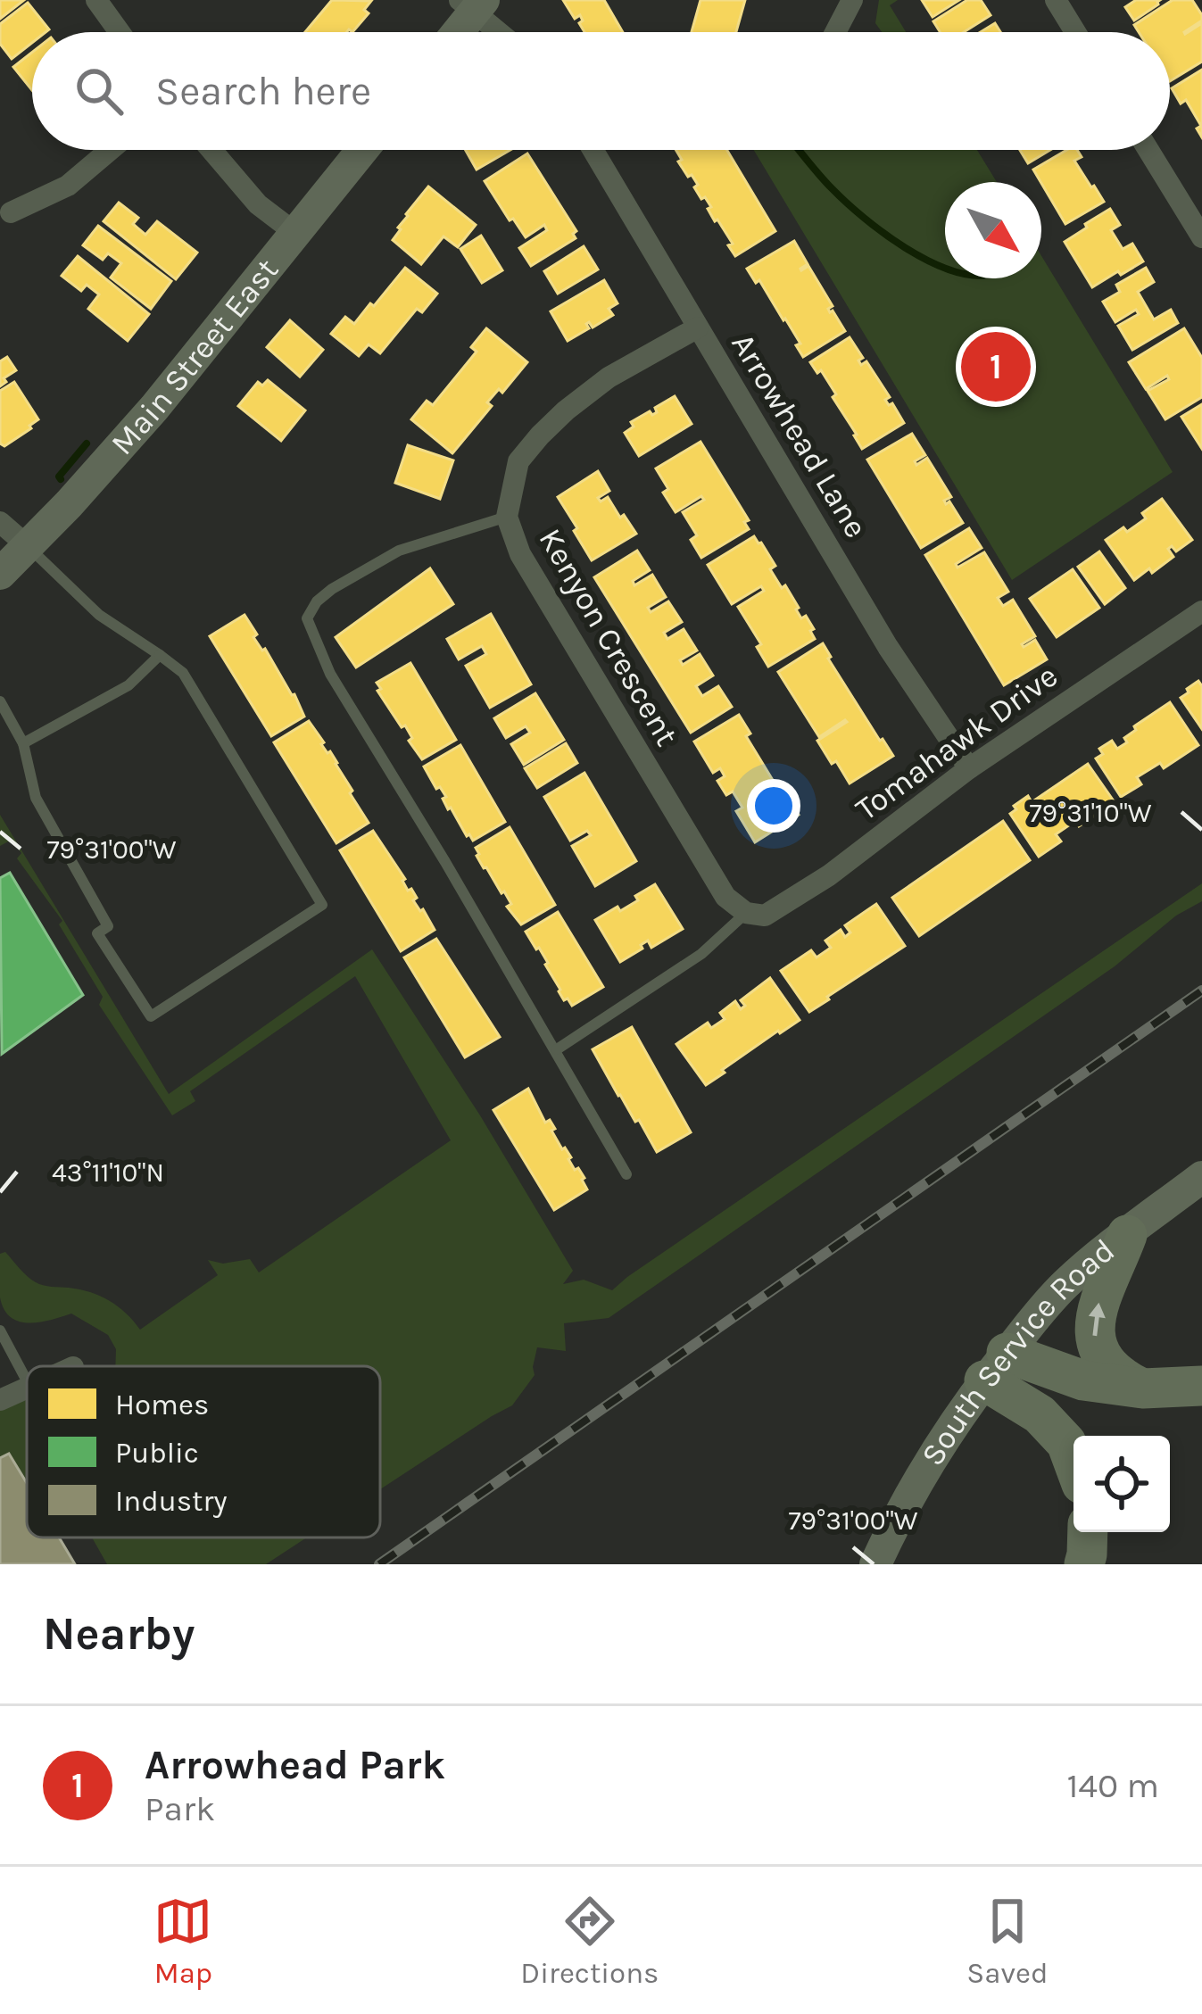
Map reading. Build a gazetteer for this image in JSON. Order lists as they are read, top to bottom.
{
  "streets": {
    "main road": ["Main Street East", "South Service Road"],
    "street": ["Arrowhead Lane", "Kenyon Crescent", "Tomahawk Drive"]
  },
  "crossings": [
    ["Arrowhead Lane", "Kenyon Crescent"],
    ["Arrowhead Lane", "Tomahawk Drive"],
    ["Kenyon Crescent", "Tomahawk Drive"]
  ],
  "legend": ["Homes", "Public", "Industry"],
  "north": "bottom right",
  "page": {
    "search": "Search here",
    "pins": "1",
    "heading": "Nearby",
    "list": [
      {
        "mark": "1",
        "name": "Arrowhead Park",
        "note": "Park",
        "value": "140 m"
      }
    ],
    "nav": ["Map", "Directions", "Saved"]
  },
  "coordinates": ["79°31'10\"W", "79°31'00\"W", "43°11'10\"N"]
}
